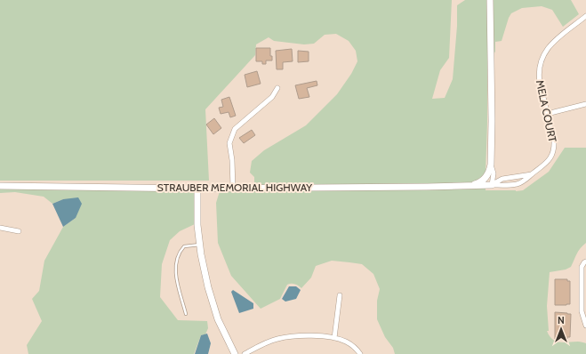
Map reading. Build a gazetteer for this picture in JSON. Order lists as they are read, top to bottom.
{
  "streets": {
    "street": ["MELA COURT", "STRAUBER MEMORIAL HIGHWAY"]
  },
  "north": "top"
}
